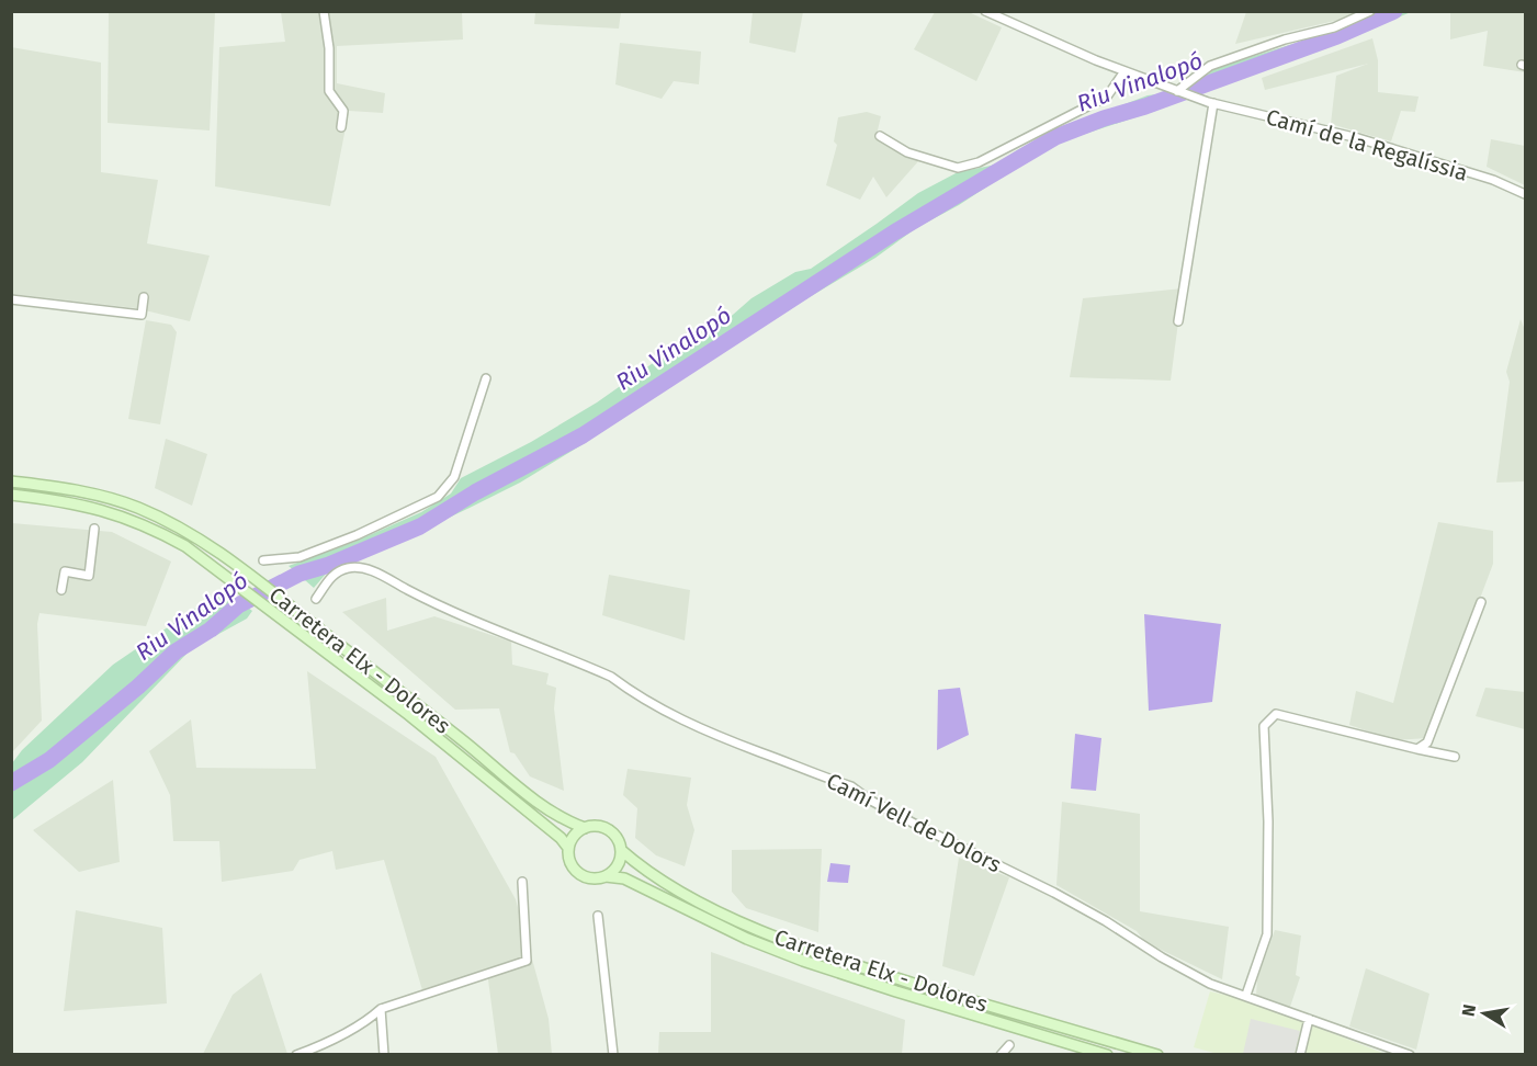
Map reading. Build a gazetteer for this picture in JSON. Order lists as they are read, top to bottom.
{
  "streets": {
    "main road": ["Carretera Elx - Dolores"],
    "street": ["Camí de la Regalíssia", "Camí Vell de Dolors"]
  },
  "water": ["Riu Vinalopó"],
  "north": "left"
}
